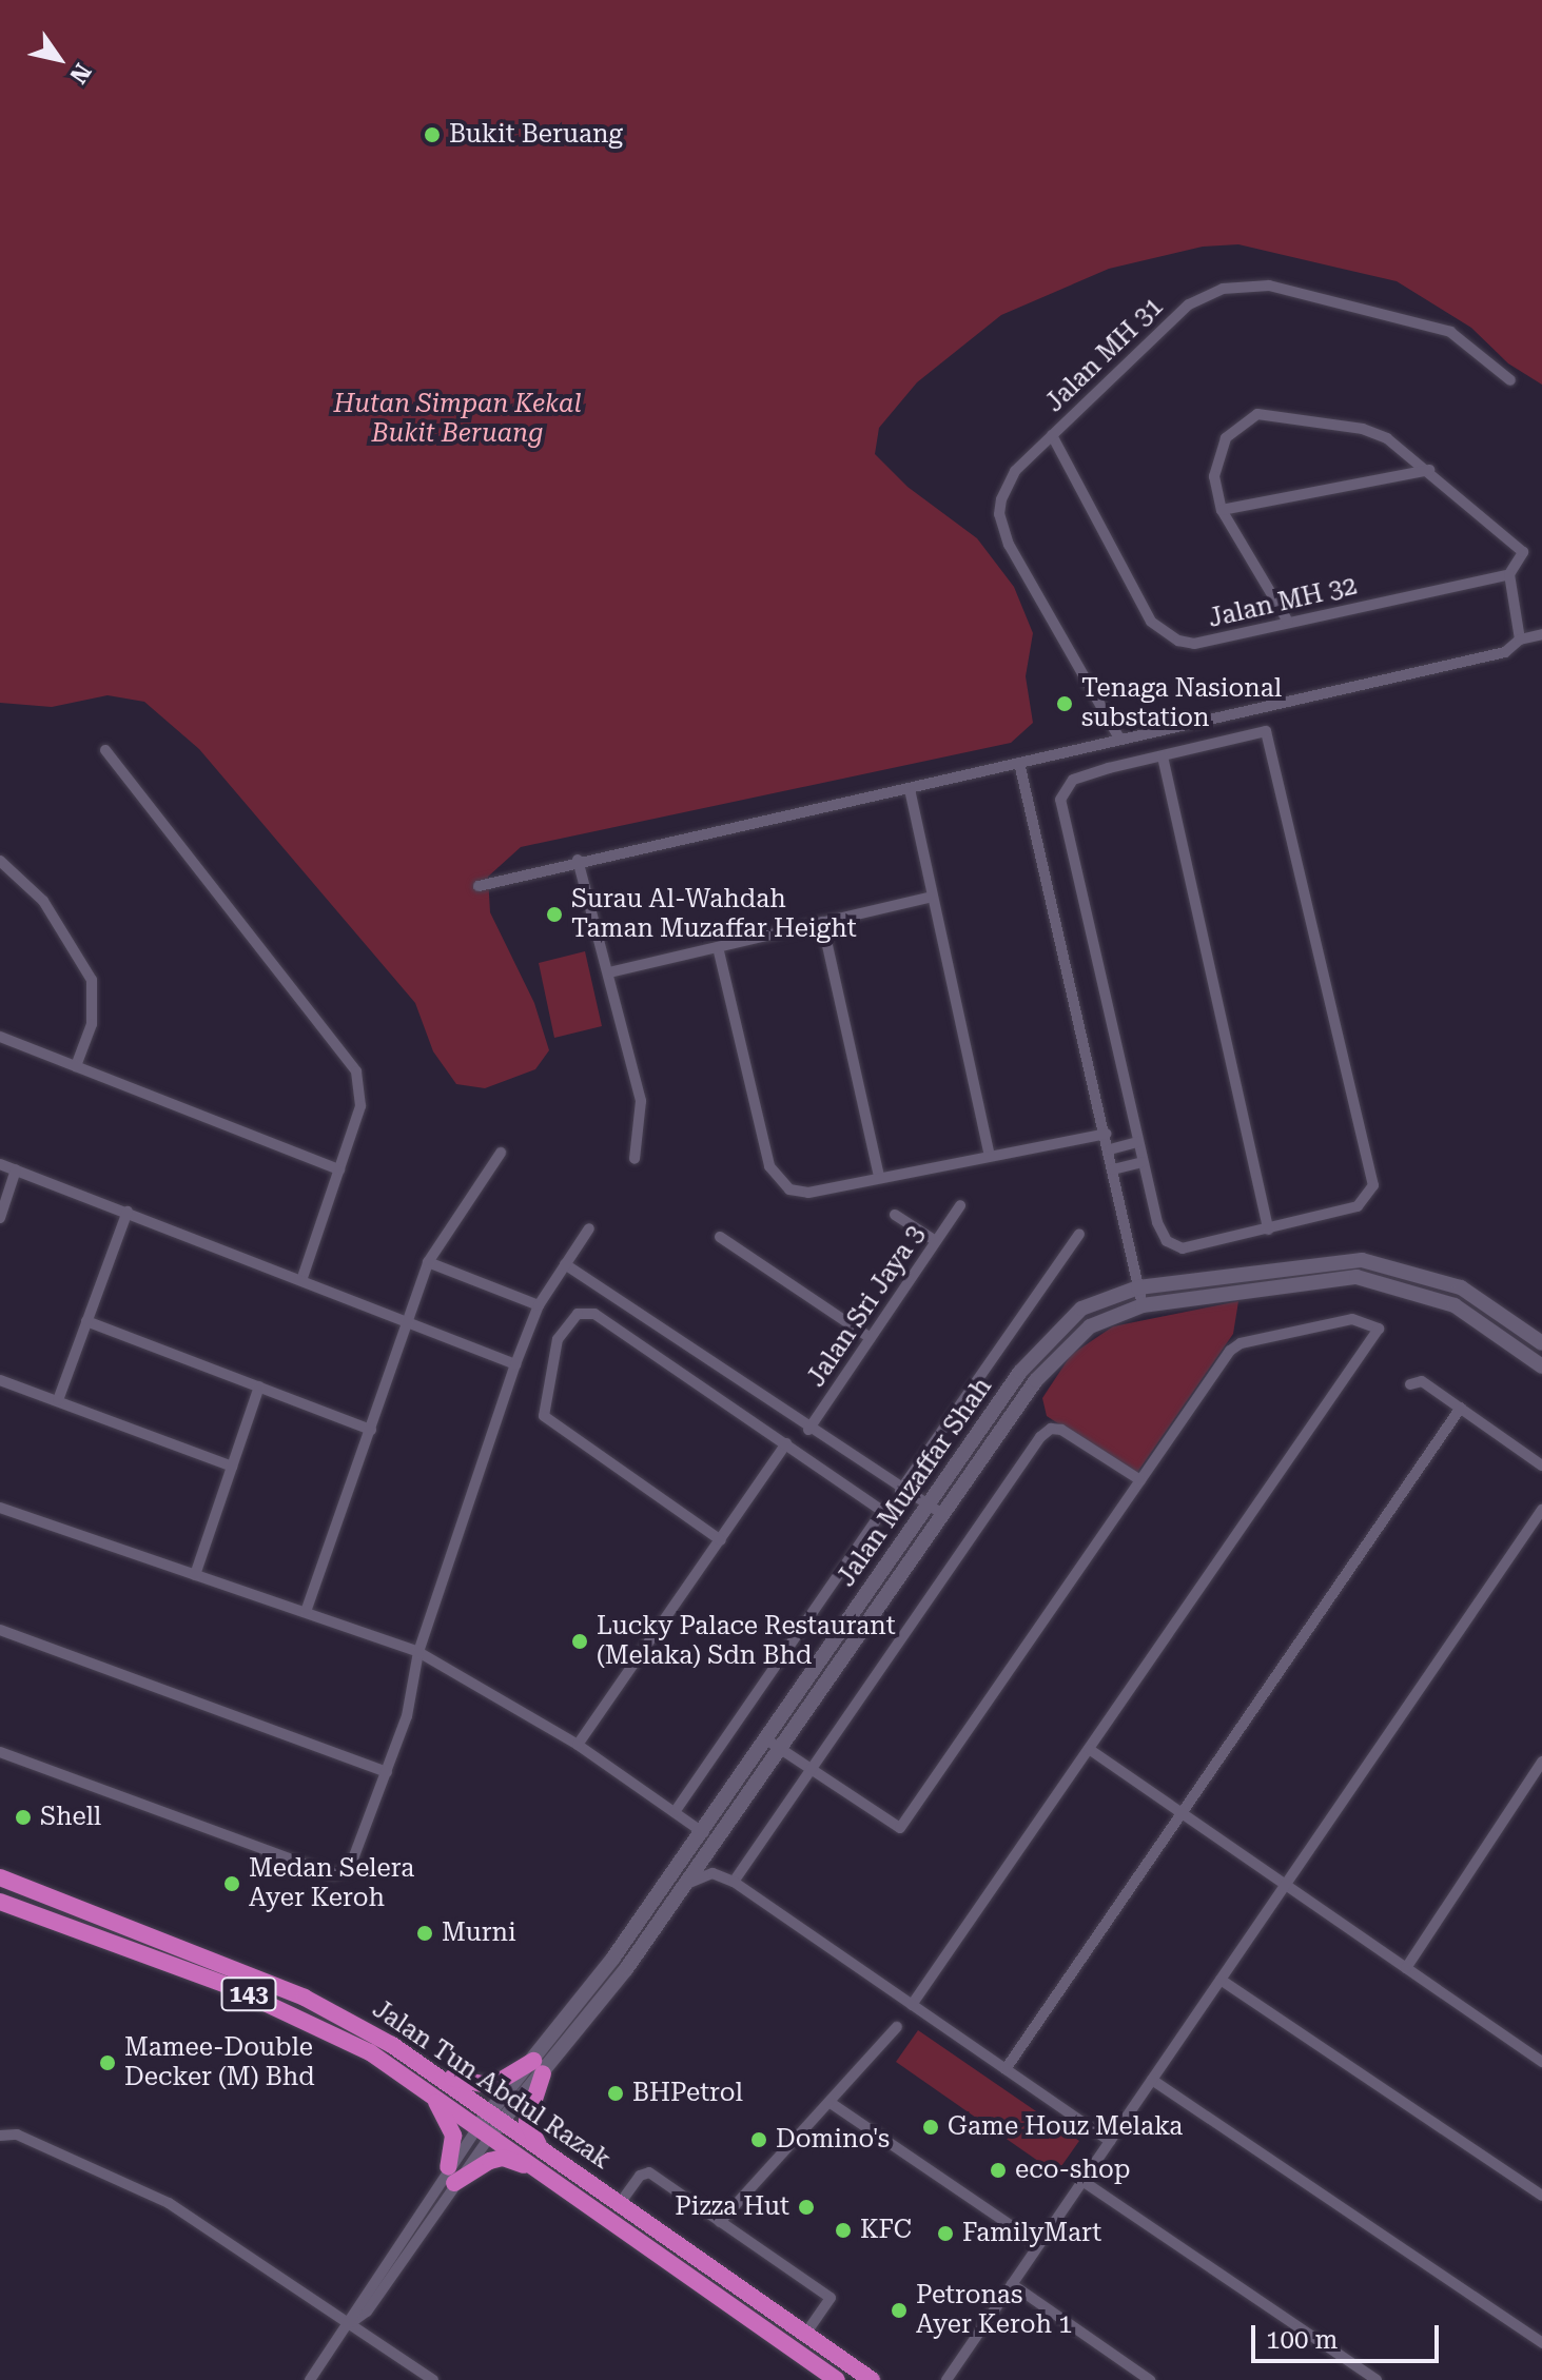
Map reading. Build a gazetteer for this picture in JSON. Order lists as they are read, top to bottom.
{
  "streets": {
    "highway": ["143", "Jalan Tun Abdul Razak"],
    "main road": ["Jalan Muzaffar Shah"],
    "street": ["Jalan MH 31", "Jalan MH 32", "Jalan Sri Jaya 3"]
  },
  "crossings": [
    ["Jalan MH 31", "Jalan MH 32"],
    ["Jalan Muzaffar Shah", "Jalan Tun Abdul Razak"]
  ],
  "parks": ["Hutan Simpan Kekal Bukit Beruang"],
  "places": [
    "Bukit Beruang",
    "Tenaga Nasional substation",
    "Surau Al-Wahdah Taman Muzaffar Height",
    "Lucky Palace Restaurant (Melaka) Sdn Bhd",
    "Shell",
    "Medan Selera Ayer Keroh",
    "Murni",
    "Mamee-Double Decker (M) Bhd",
    "BHPetrol",
    "Game Houz Melaka",
    "Domino's",
    "eco-shop",
    "Pizza Hut",
    "KFC",
    "FamilyMart",
    "Petronas Ayer Keroh 1"
  ],
  "scale_bar": "100 m",
  "north": "bottom right"
}
